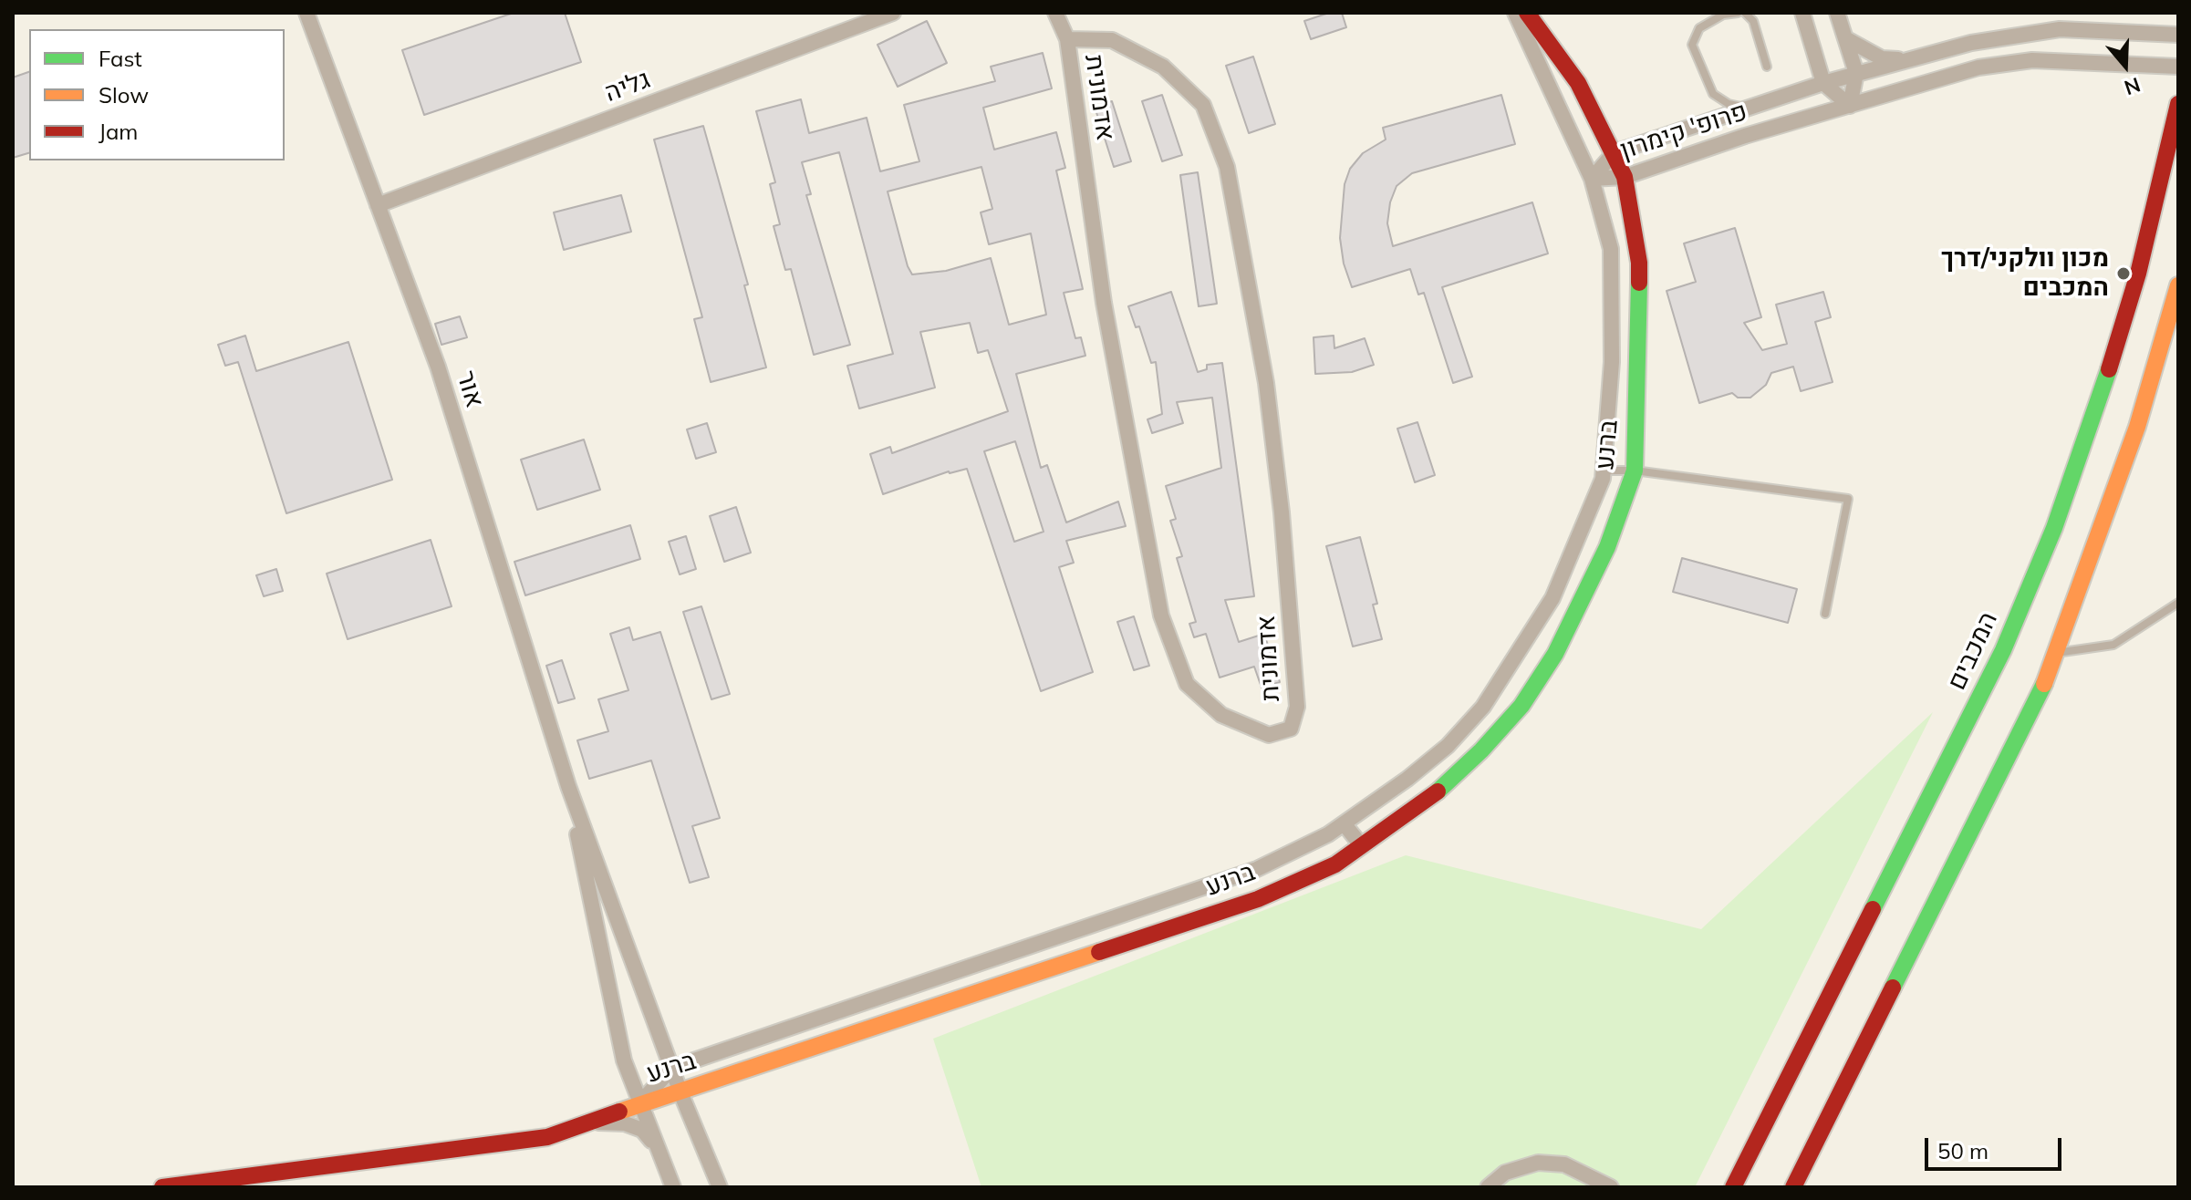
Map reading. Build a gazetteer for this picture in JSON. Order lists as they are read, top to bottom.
{
  "streets": {
    "street": [
      "גליה",
      "אדמונית",
      "פרופ' קימרון",
      "אור",
      "ברנע",
      "המכבים"
    ]
  },
  "crossings": [
    ["גליה", "אור"],
    ["פרופ' קימרון", "ברנע"]
  ],
  "places": ["מכון וולקני/דרך המכבים"],
  "legend": ["Fast", "Slow", "Jam"],
  "scale_bar": "50 m",
  "north": "bottom"
}
